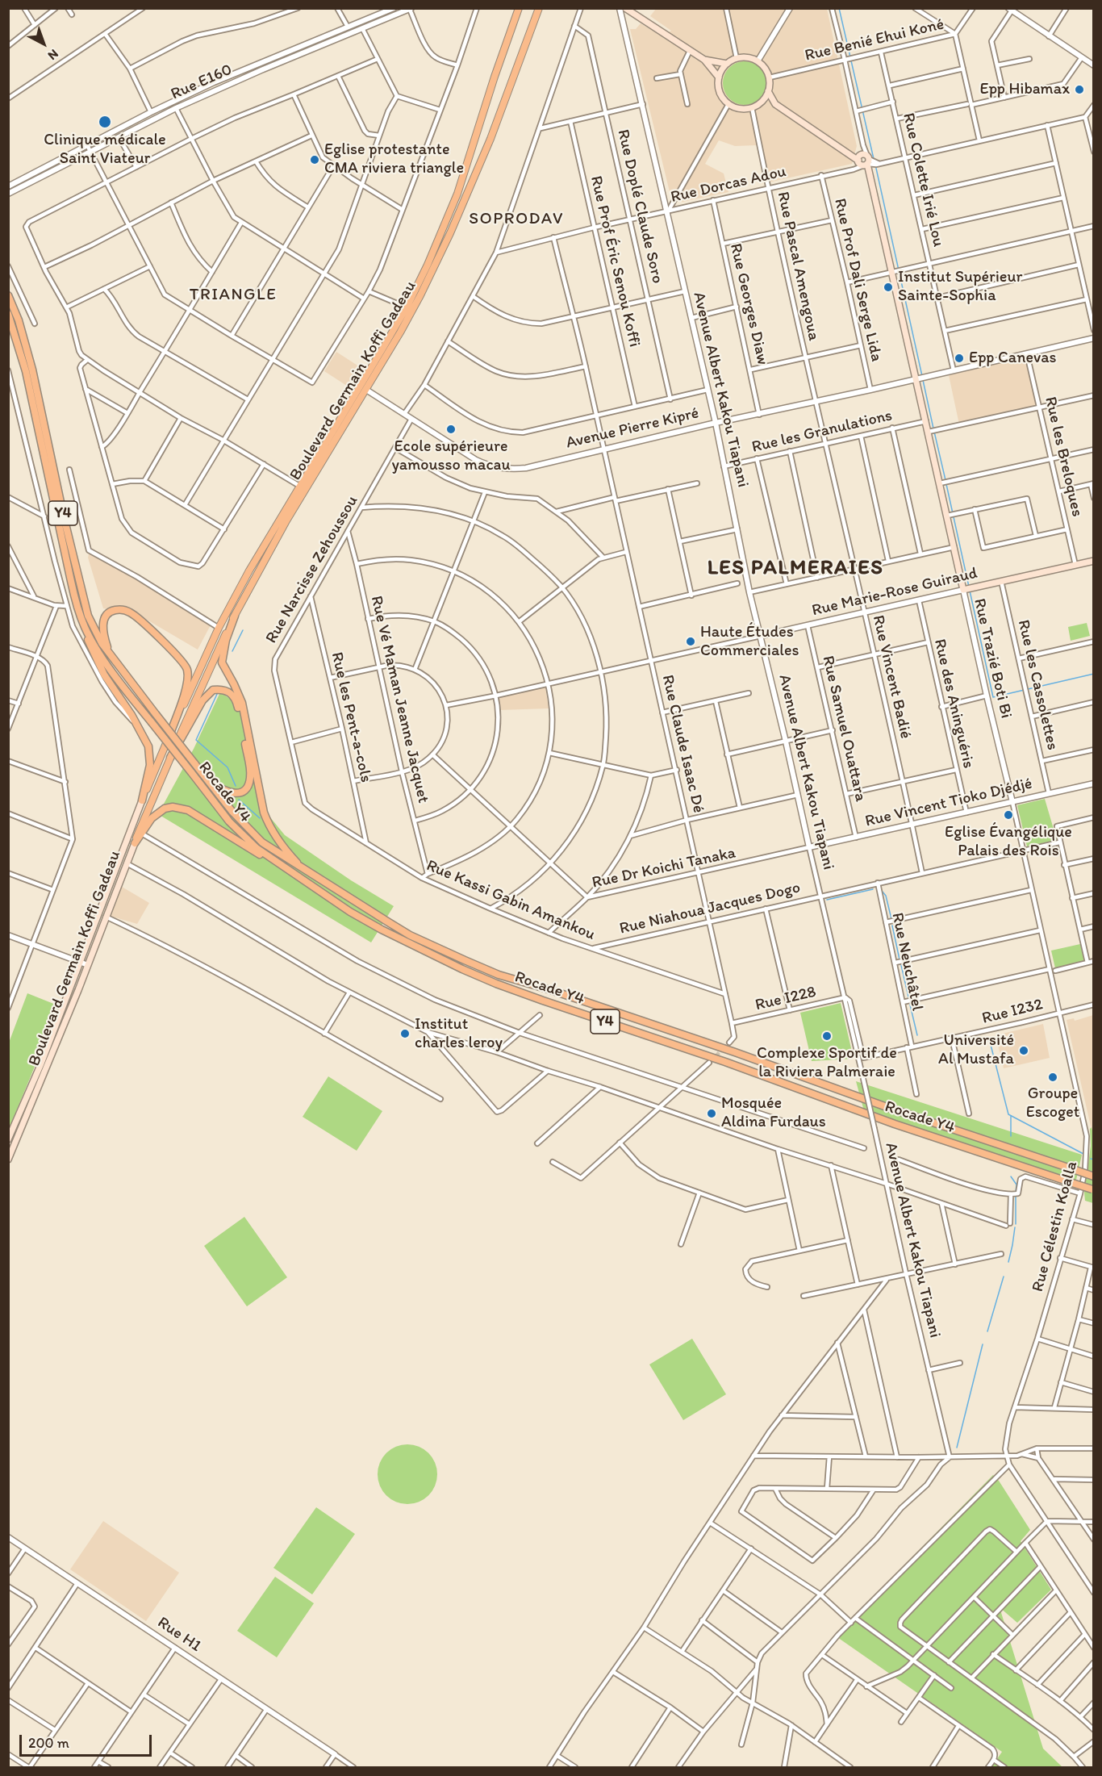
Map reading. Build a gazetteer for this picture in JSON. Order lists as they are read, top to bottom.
{
  "streets": {
    "highway": ["Y4", "Rocade Y4"],
    "main road": ["Boulevard Germain Koffi Gadeau", "Rue Marie-Rose Guiraud", "Rue Trazié Boti Bi"],
    "street": [
      "Rue Benié Ehui Koné",
      "Rue E160",
      "Rue Colette Irié Lou",
      "Rue Dorcas Adou",
      "Rue Doplé Claude Soro",
      "Rue Prof Éric Senou Koffi",
      "Rue Pascal Amengoua",
      "Rue Prof Dali Serge Lida",
      "Rue Georges Diaw",
      "Avenue Albert Kakou Tiapani",
      "Avenue Pierre Kipré",
      "Rue les Granulations",
      "Rue les Breloques",
      "Rue Narcisse Zehoussou",
      "Rue Vincent Badié",
      "Rue les Cassolettes",
      "Rue Vé Maman Jeanne Jacquet",
      "Rue des Aninguéris",
      "Rue les Pent-a-cols",
      "Rue Samuel Ouattara",
      "Rue Claude Isaac Dé",
      "Rue Vincent Tioko Djédjé",
      "Rue Dr Koichi Tanaka",
      "Rue Kassi Gabin Amankou",
      "Rue Niahoua Jacques Dogo",
      "Rue Neuchâtel",
      "Rue I228",
      "Rue I232",
      "Rue Célestin Koalla",
      "Rue H1"
    ]
  },
  "crossings": [
    ["Rue Benié Ehui Koné", "Rue Colette Irié Lou"],
    ["Rue Benié Ehui Koné", "Rue Pascal Amengoua"],
    ["Rue Colette Irié Lou", "Avenue Pierre Kipré"],
    ["Rue Dorcas Adou", "Rue Doplé Claude Soro"],
    ["Rue Dorcas Adou", "Rue Prof Éric Senou Koffi"],
    ["Rue Dorcas Adou", "Rue Pascal Amengoua"],
    ["Rue Dorcas Adou", "Rue Prof Dali Serge Lida"],
    ["Rue Dorcas Adou", "Rue Georges Diaw"],
    ["Rue Dorcas Adou", "Avenue Albert Kakou Tiapani"],
    ["Rue Dorcas Adou", "Rue Trazié Boti Bi"],
    ["Rue Dorcas Adou", "Rue Claude Isaac Dé"],
    ["Rue Pascal Amengoua", "Avenue Pierre Kipré"],
    ["Rue Pascal Amengoua", "Rue Vincent Badié"],
    ["Rue Prof Dali Serge Lida", "Avenue Pierre Kipré"],
    ["Rue Georges Diaw", "Avenue Pierre Kipré"],
    ["Boulevard Germain Koffi Gadeau", "Avenue Pierre Kipré"],
    ["Avenue Albert Kakou Tiapani", "Avenue Pierre Kipré"],
    ["Avenue Albert Kakou Tiapani", "Rue les Granulations"],
    ["Avenue Albert Kakou Tiapani", "Rue Marie-Rose Guiraud"],
    ["Avenue Albert Kakou Tiapani", "Rue Vincent Tioko Djédjé"],
    ["Avenue Albert Kakou Tiapani", "Rue Dr Koichi Tanaka"],
    ["Avenue Albert Kakou Tiapani", "Rue Niahoua Jacques Dogo"],
    ["Avenue Albert Kakou Tiapani", "Rue I228"],
    ["Avenue Albert Kakou Tiapani", "Rue I232"],
    ["Avenue Pierre Kipré", "Rue les Breloques"],
    ["Avenue Pierre Kipré", "Rue Narcisse Zehoussou"],
    ["Avenue Pierre Kipré", "Rue Trazié Boti Bi"],
    ["Avenue Pierre Kipré", "Rue Vincent Badié"],
    ["Avenue Pierre Kipré", "Rue Claude Isaac Dé"],
    ["Rue les Granulations", "Rue Trazié Boti Bi"],
    ["Rue les Granulations", "Rue Vincent Badié"],
    ["Rue les Breloques", "Rue Marie-Rose Guiraud"],
    ["Y4", "Rocade Y4"],
    ["Rue Narcisse Zehoussou", "Rue Vé Maman Jeanne Jacquet"],
    ["Rue Narcisse Zehoussou", "Rue les Pent-a-cols"],
    ["Rue Narcisse Zehoussou", "Rue Kassi Gabin Amankou"],
    ["Rue Marie-Rose Guiraud", "Rue Trazié Boti Bi"],
    ["Rue Marie-Rose Guiraud", "Rue Vincent Badié"],
    ["Rue Marie-Rose Guiraud", "Rue les Cassolettes"],
    ["Rue Marie-Rose Guiraud", "Rue des Aninguéris"],
    ["Rue Marie-Rose Guiraud", "Rue Samuel Ouattara"],
    ["Rue Marie-Rose Guiraud", "Rue Claude Isaac Dé"],
    ["Rue Trazié Boti Bi", "Rue Vincent Tioko Djédjé"],
    ["Rue Trazié Boti Bi", "Rue Célestin Koalla"],
    ["Rue Vincent Badié", "Rue Vincent Tioko Djédjé"],
    ["Rue Vincent Badié", "Rue Niahoua Jacques Dogo"],
    ["Rue les Cassolettes", "Rue Vincent Tioko Djédjé"],
    ["Rue des Aninguéris", "Rue Vincent Tioko Djédjé"],
    ["Rue les Pent-a-cols", "Rue Kassi Gabin Amankou"],
    ["Rue Samuel Ouattara", "Rue Vincent Tioko Djédjé"],
    ["Rue Claude Isaac Dé", "Rue Dr Koichi Tanaka"],
    ["Rue Claude Isaac Dé", "Rue Kassi Gabin Amankou"],
    ["Rue Claude Isaac Dé", "Rue Niahoua Jacques Dogo"],
    ["Rue Claude Isaac Dé", "Rue I228"],
    ["Rue Vincent Tioko Djédjé", "Rue Dr Koichi Tanaka"],
    ["Rue Vincent Tioko Djédjé", "Rue Célestin Koalla"],
    ["Rue Kassi Gabin Amankou", "Rue Niahoua Jacques Dogo"],
    ["Rue Niahoua Jacques Dogo", "Rue Neuchâtel"],
    ["Rue Niahoua Jacques Dogo", "Rue Célestin Koalla"],
    ["Rue Neuchâtel", "Rue I232"],
    ["Rue I228", "Rue I232"],
    ["Rue I232", "Rue Célestin Koalla"]
  ],
  "districts": ["SOPRODAV", "TRIANGLE", "LES PALMERAIES"],
  "places": [
    "Epp Hibamax",
    "Clinique médicale Saint Viateur",
    "Eglise protestante CMA riviera triangle",
    "Institut Supérieur Sainte-Sophia",
    "Epp Canevas",
    "Ecole supérieure yamousso macau",
    "Haute Études Commerciales",
    "Eglise Évangélique Palais des Rois",
    "Institut charles leroy",
    "Complexe Sportif de la Riviera Palmeraie",
    "Université Al Mustafa",
    "Groupe Escoget",
    "Mosquée Aldina Furdaus"
  ],
  "scale_bar": "200 m",
  "north": "bottom right"
}
